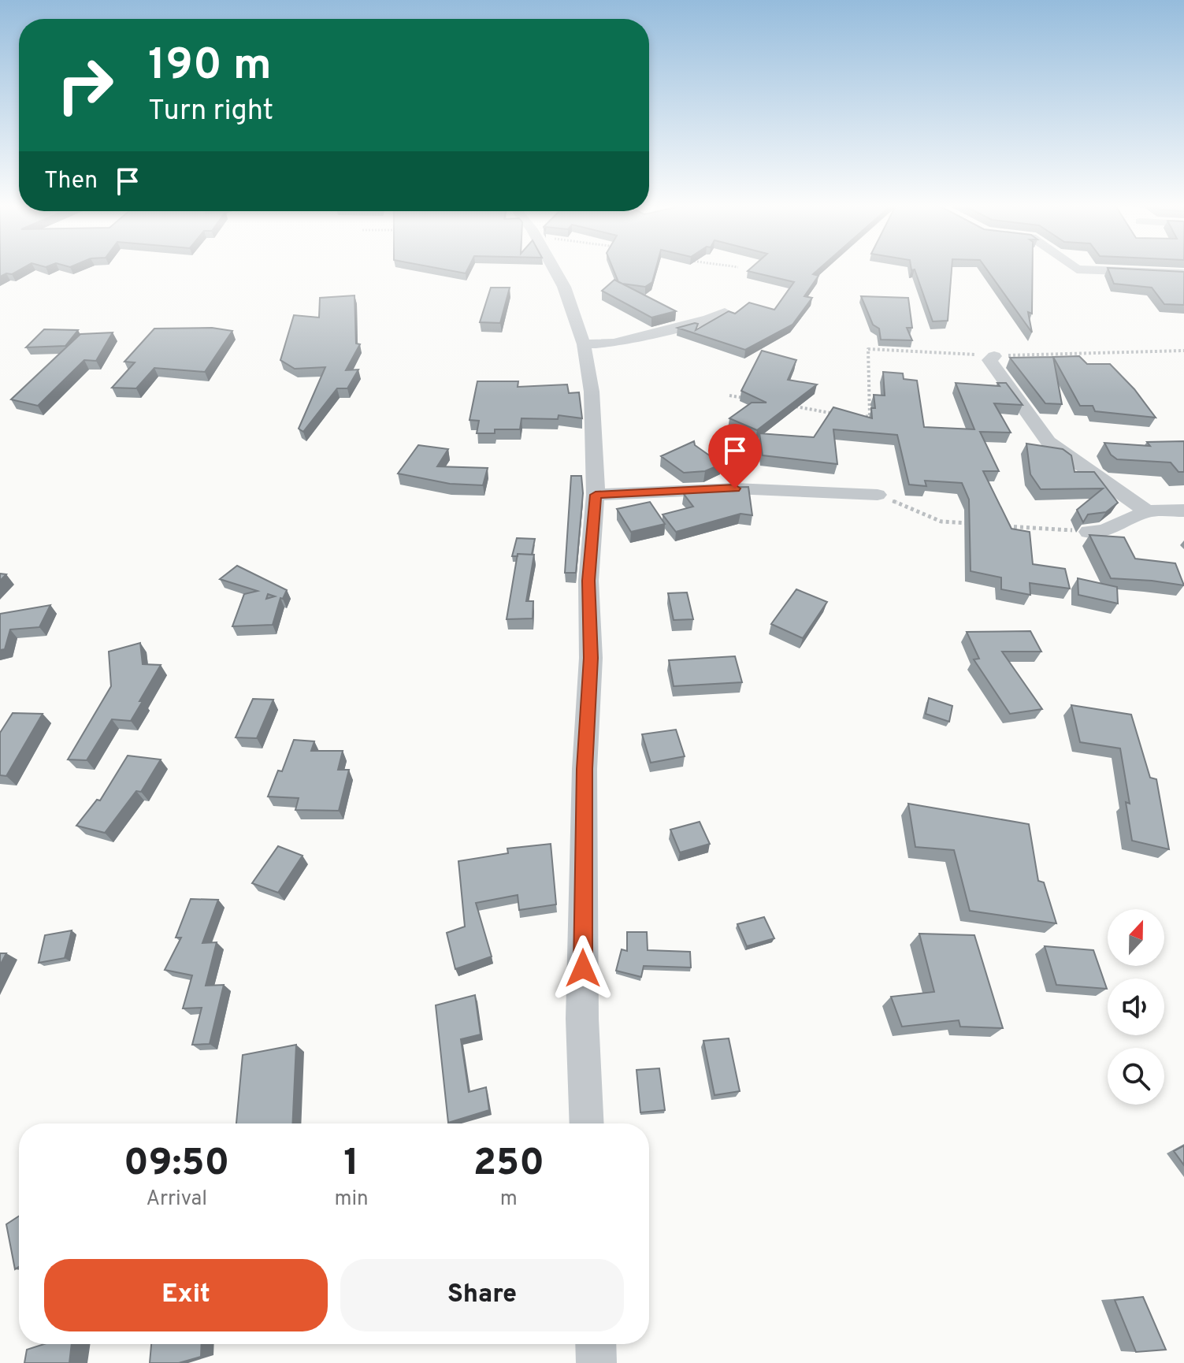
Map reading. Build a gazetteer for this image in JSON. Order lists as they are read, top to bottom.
{
  "north": "top",
  "page": {
    "turn": ["190 m", "Turn right"],
    "then": "Then",
    "eta": [
      "09:50",
      "Arrival",
      "1",
      "min",
      "250",
      "m"
    ],
    "buttons": ["Exit", "Share"]
  }
}
